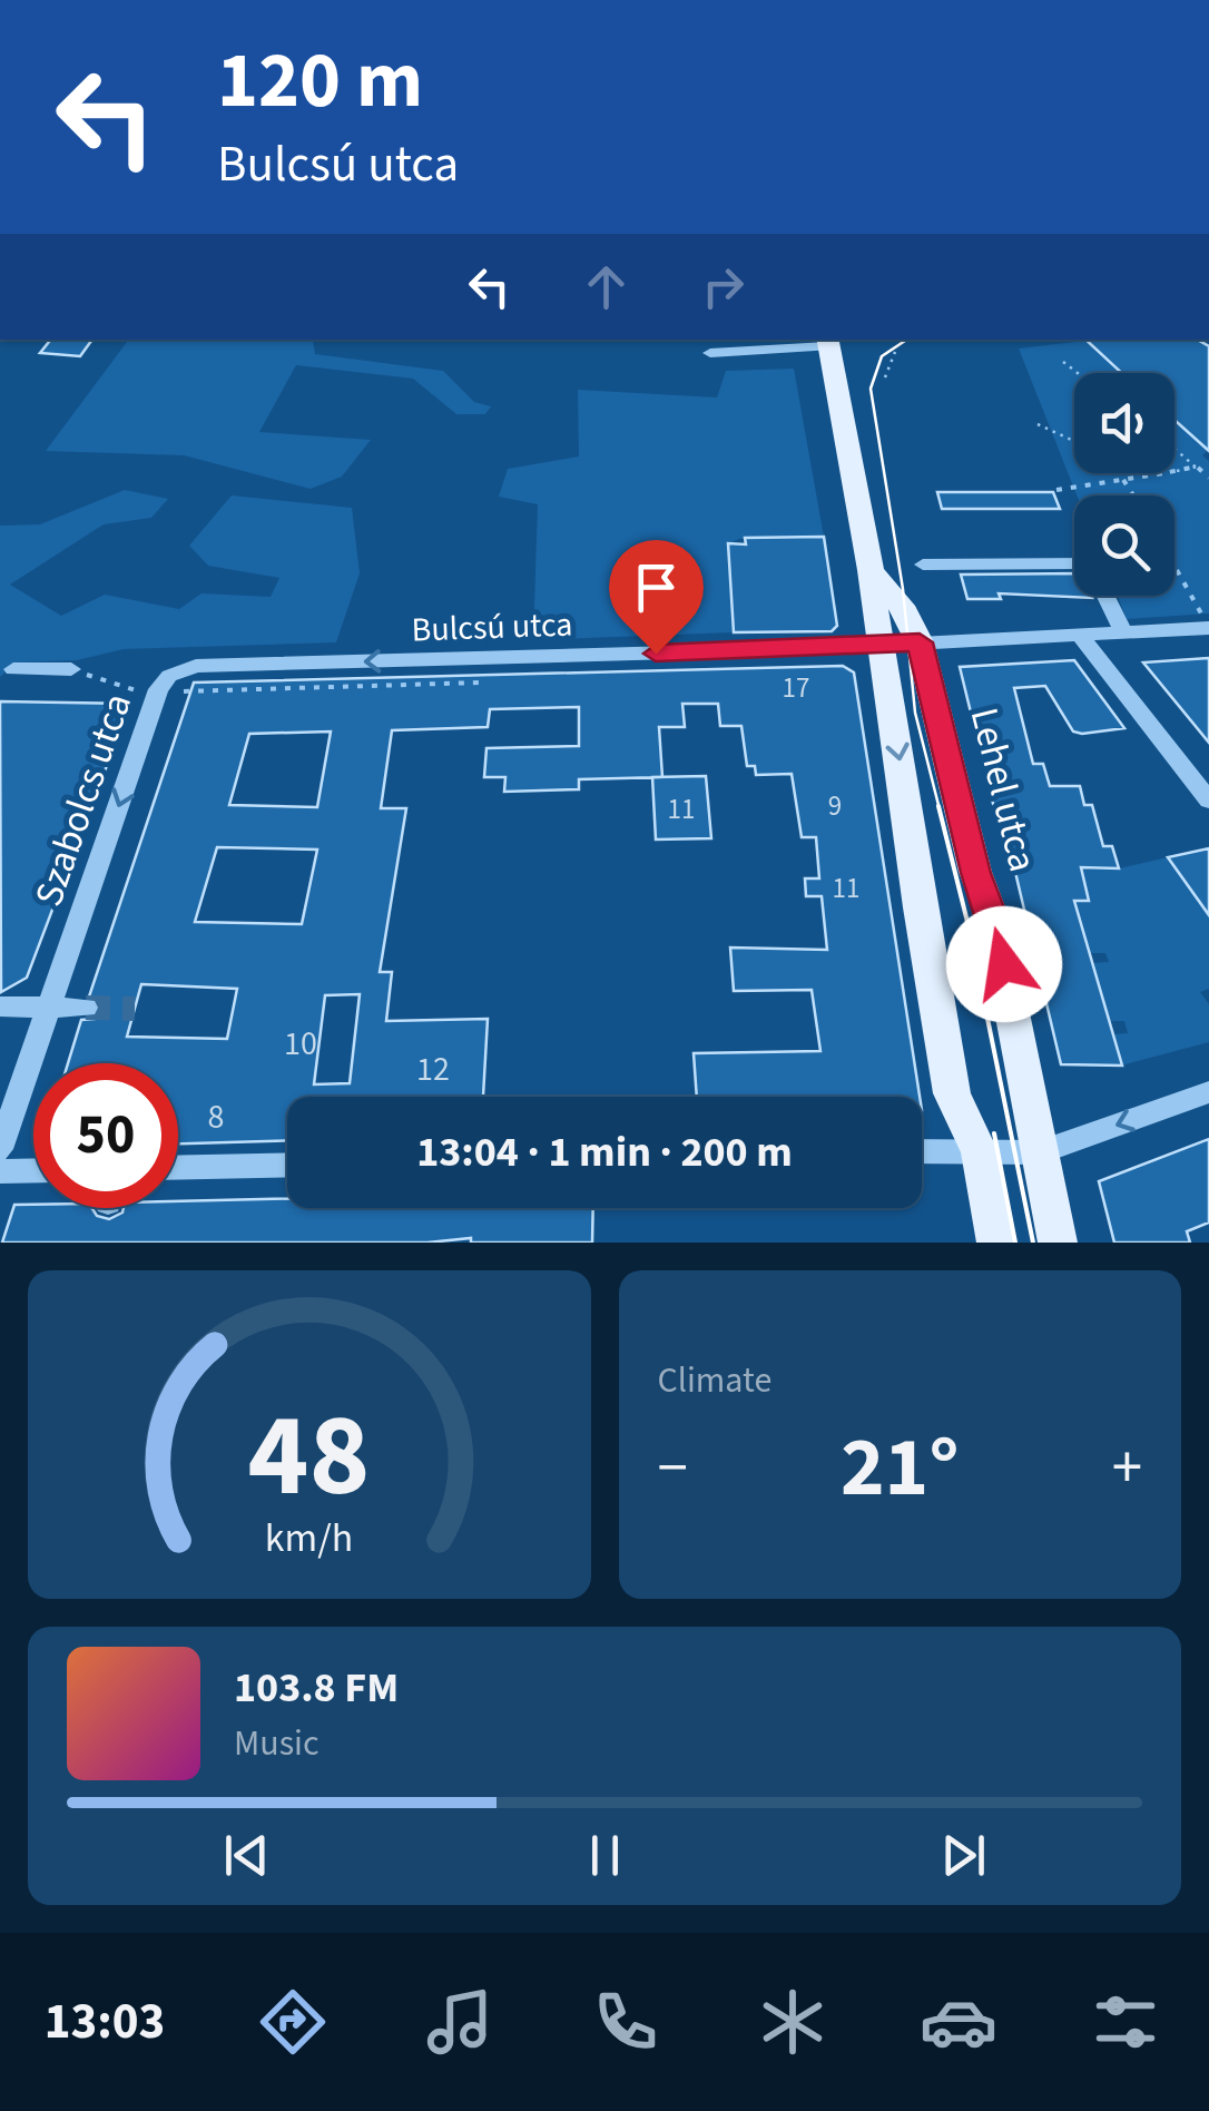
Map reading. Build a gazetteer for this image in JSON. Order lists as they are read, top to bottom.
{
  "streets": {
    "main road": ["Lehel utca"],
    "street": ["Bulcsú utca", "Szabolcs utca"]
  },
  "crossings": [
    ["Bulcsú utca", "Lehel utca"],
    ["Bulcsú utca", "Szabolcs utca"]
  ],
  "one_way": ["Szabolcs utca"],
  "house_numbers": [
    "17",
    "9",
    "11",
    "11",
    "10",
    "12",
    "8"
  ],
  "page": {
    "turn": ["120 m", "Bulcsú utca"],
    "limit": "50",
    "trip": "13:04 · 1 min · 200 m",
    "tile": "Climate",
    "heat": ["−", "21°", "+"],
    "song": ["103.8 FM", "Music"],
    "tabs": "13:03",
    "gauge": ["48", "km/h"]
  }
}
